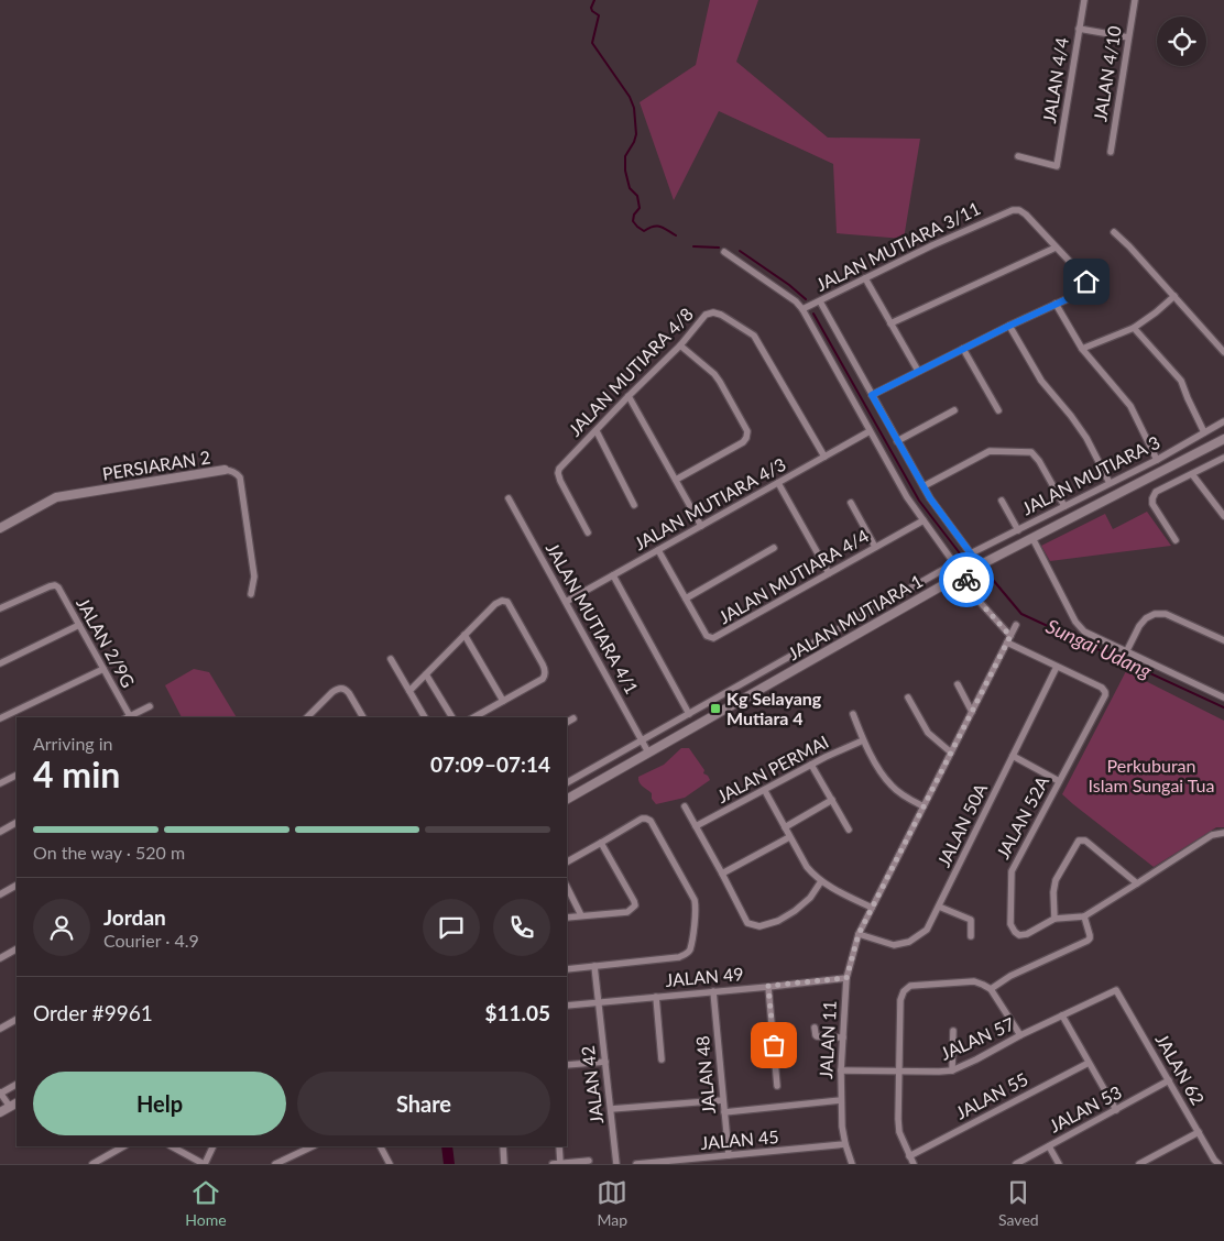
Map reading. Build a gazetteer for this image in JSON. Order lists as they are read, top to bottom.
{
  "streets": {
    "street": [
      "JALAN 4/10",
      "JALAN 4/4",
      "JALAN MUTIARA 3/11",
      "JALAN MUTIARA 4/8",
      "PERSIARAN 2",
      "JALAN MUTIARA 3",
      "JALAN MUTIARA 4/3",
      "JALAN MUTIARA 4/4",
      "JALAN MUTIARA 1",
      "JALAN MUTIARA 4/1",
      "JALAN 2/9G",
      "JALAN PERMAI",
      "JALAN 52A",
      "JALAN 50A",
      "JALAN 49",
      "JALAN 57",
      "JALAN 11",
      "JALAN 62",
      "JALAN 48",
      "JALAN 42",
      "JALAN 55",
      "JALAN 53",
      "JALAN 45"
    ]
  },
  "crossings": [
    ["JALAN MUTIARA 4/8", "JALAN MUTIARA 4/3"],
    ["JALAN MUTIARA 4/3", "JALAN MUTIARA 4/4"],
    ["JALAN MUTIARA 4/3", "JALAN MUTIARA 4/1"],
    ["JALAN MUTIARA 1", "JALAN MUTIARA 4/1"],
    ["JALAN 52A", "JALAN 50A"],
    ["JALAN 50A", "JALAN 11"],
    ["JALAN 49", "JALAN 11"],
    ["JALAN 49", "JALAN 48"],
    ["JALAN 49", "JALAN 42"],
    ["JALAN 57", "JALAN 11"],
    ["JALAN 57", "JALAN 62"],
    ["JALAN 11", "JALAN 45"],
    ["JALAN 62", "JALAN 53"],
    ["JALAN 48", "JALAN 45"]
  ],
  "water": ["Sungai Udang"],
  "parks": ["Perkuburan Islam Sungai Tua"],
  "places": {
    "transit": ["Kg Selayang Mutiara 4"]
  },
  "page": {
    "heading": ["4 min", "Arriving in", "07:09–07:14"],
    "panel": [
      "Jordan",
      "Courier · 4.9",
      "Order #9961",
      "$11.05"
    ],
    "bar": "On the way · 520 m",
    "buttons": ["Help", "Share"],
    "tabs": ["Home", "Map", "Saved"]
  }
}
